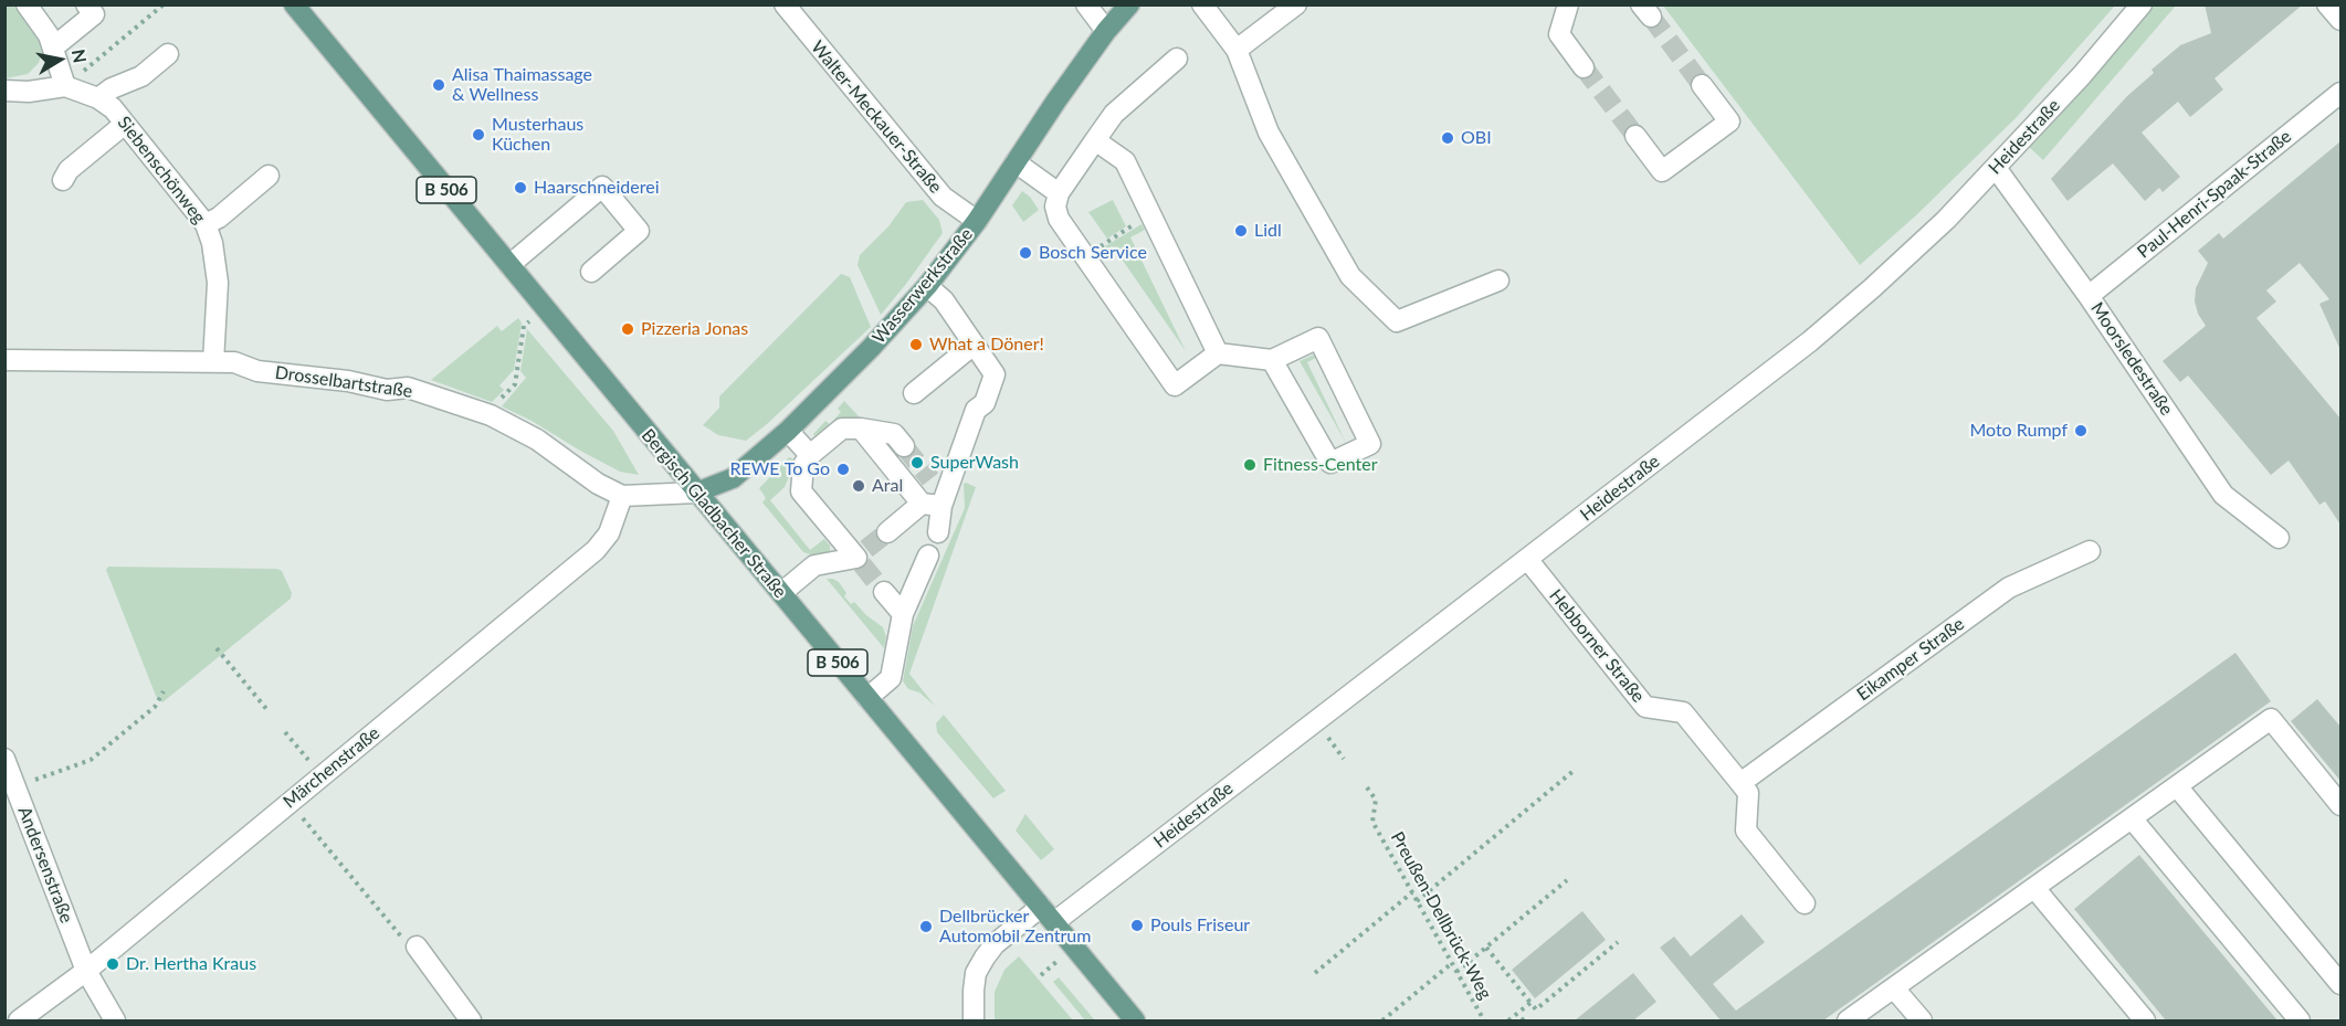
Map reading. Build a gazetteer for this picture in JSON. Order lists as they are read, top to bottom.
{
  "streets": {
    "main road": ["B 506", "Wasserwerkstraße", "Bergisch Gladbacher Straße"],
    "street": [
      "Walter-Meckauer-Straße",
      "Heidestraße",
      "Siebenschönweg",
      "Paul-Henri-Spaak-Straße",
      "Moorsledestraße",
      "Drosselbartstraße",
      "Hebborner Straße",
      "Eikamper Straße",
      "Märchenstraße",
      "Andersenstraße"
    ],
    "path": ["Preußen-Dellbrück-Weg"]
  },
  "crossings": [
    ["Walter-Meckauer-Straße", "Wasserwerkstraße"],
    ["Heidestraße", "Moorsledestraße"],
    ["Heidestraße", "Bergisch Gladbacher Straße"],
    ["Heidestraße", "Hebborner Straße"],
    ["Siebenschönweg", "Drosselbartstraße"],
    ["Paul-Henri-Spaak-Straße", "Moorsledestraße"],
    ["Wasserwerkstraße", "Bergisch Gladbacher Straße"],
    ["Drosselbartstraße", "Märchenstraße"],
    ["Hebborner Straße", "Eikamper Straße"],
    ["Märchenstraße", "Andersenstraße"]
  ],
  "places": [
    "Alisa Thaimassage & Wellness",
    "Musterhaus Küchen",
    "OBI",
    "Haarschneiderei",
    "Lidl",
    "Bosch Service",
    "Pizzeria Jonas",
    "What a Döner!",
    "Moto Rumpf",
    "SuperWash",
    "Fitness-Center",
    "REWE To Go",
    "Aral",
    "Pouls Friseur",
    "Dellbrücker Automobil Zentrum",
    "Dr. Hertha Kraus"
  ],
  "north": "right"
}
